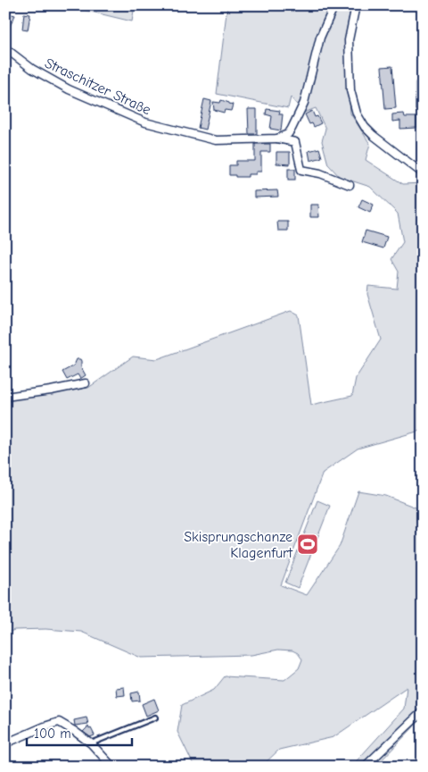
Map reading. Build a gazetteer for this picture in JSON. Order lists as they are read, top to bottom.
{
  "streets": {
    "street": ["Straschitzer Straße"]
  },
  "places": {
    "sports": ["Skisprungschanze Klagenfurt"]
  },
  "scale_bar": "100 m"
}
